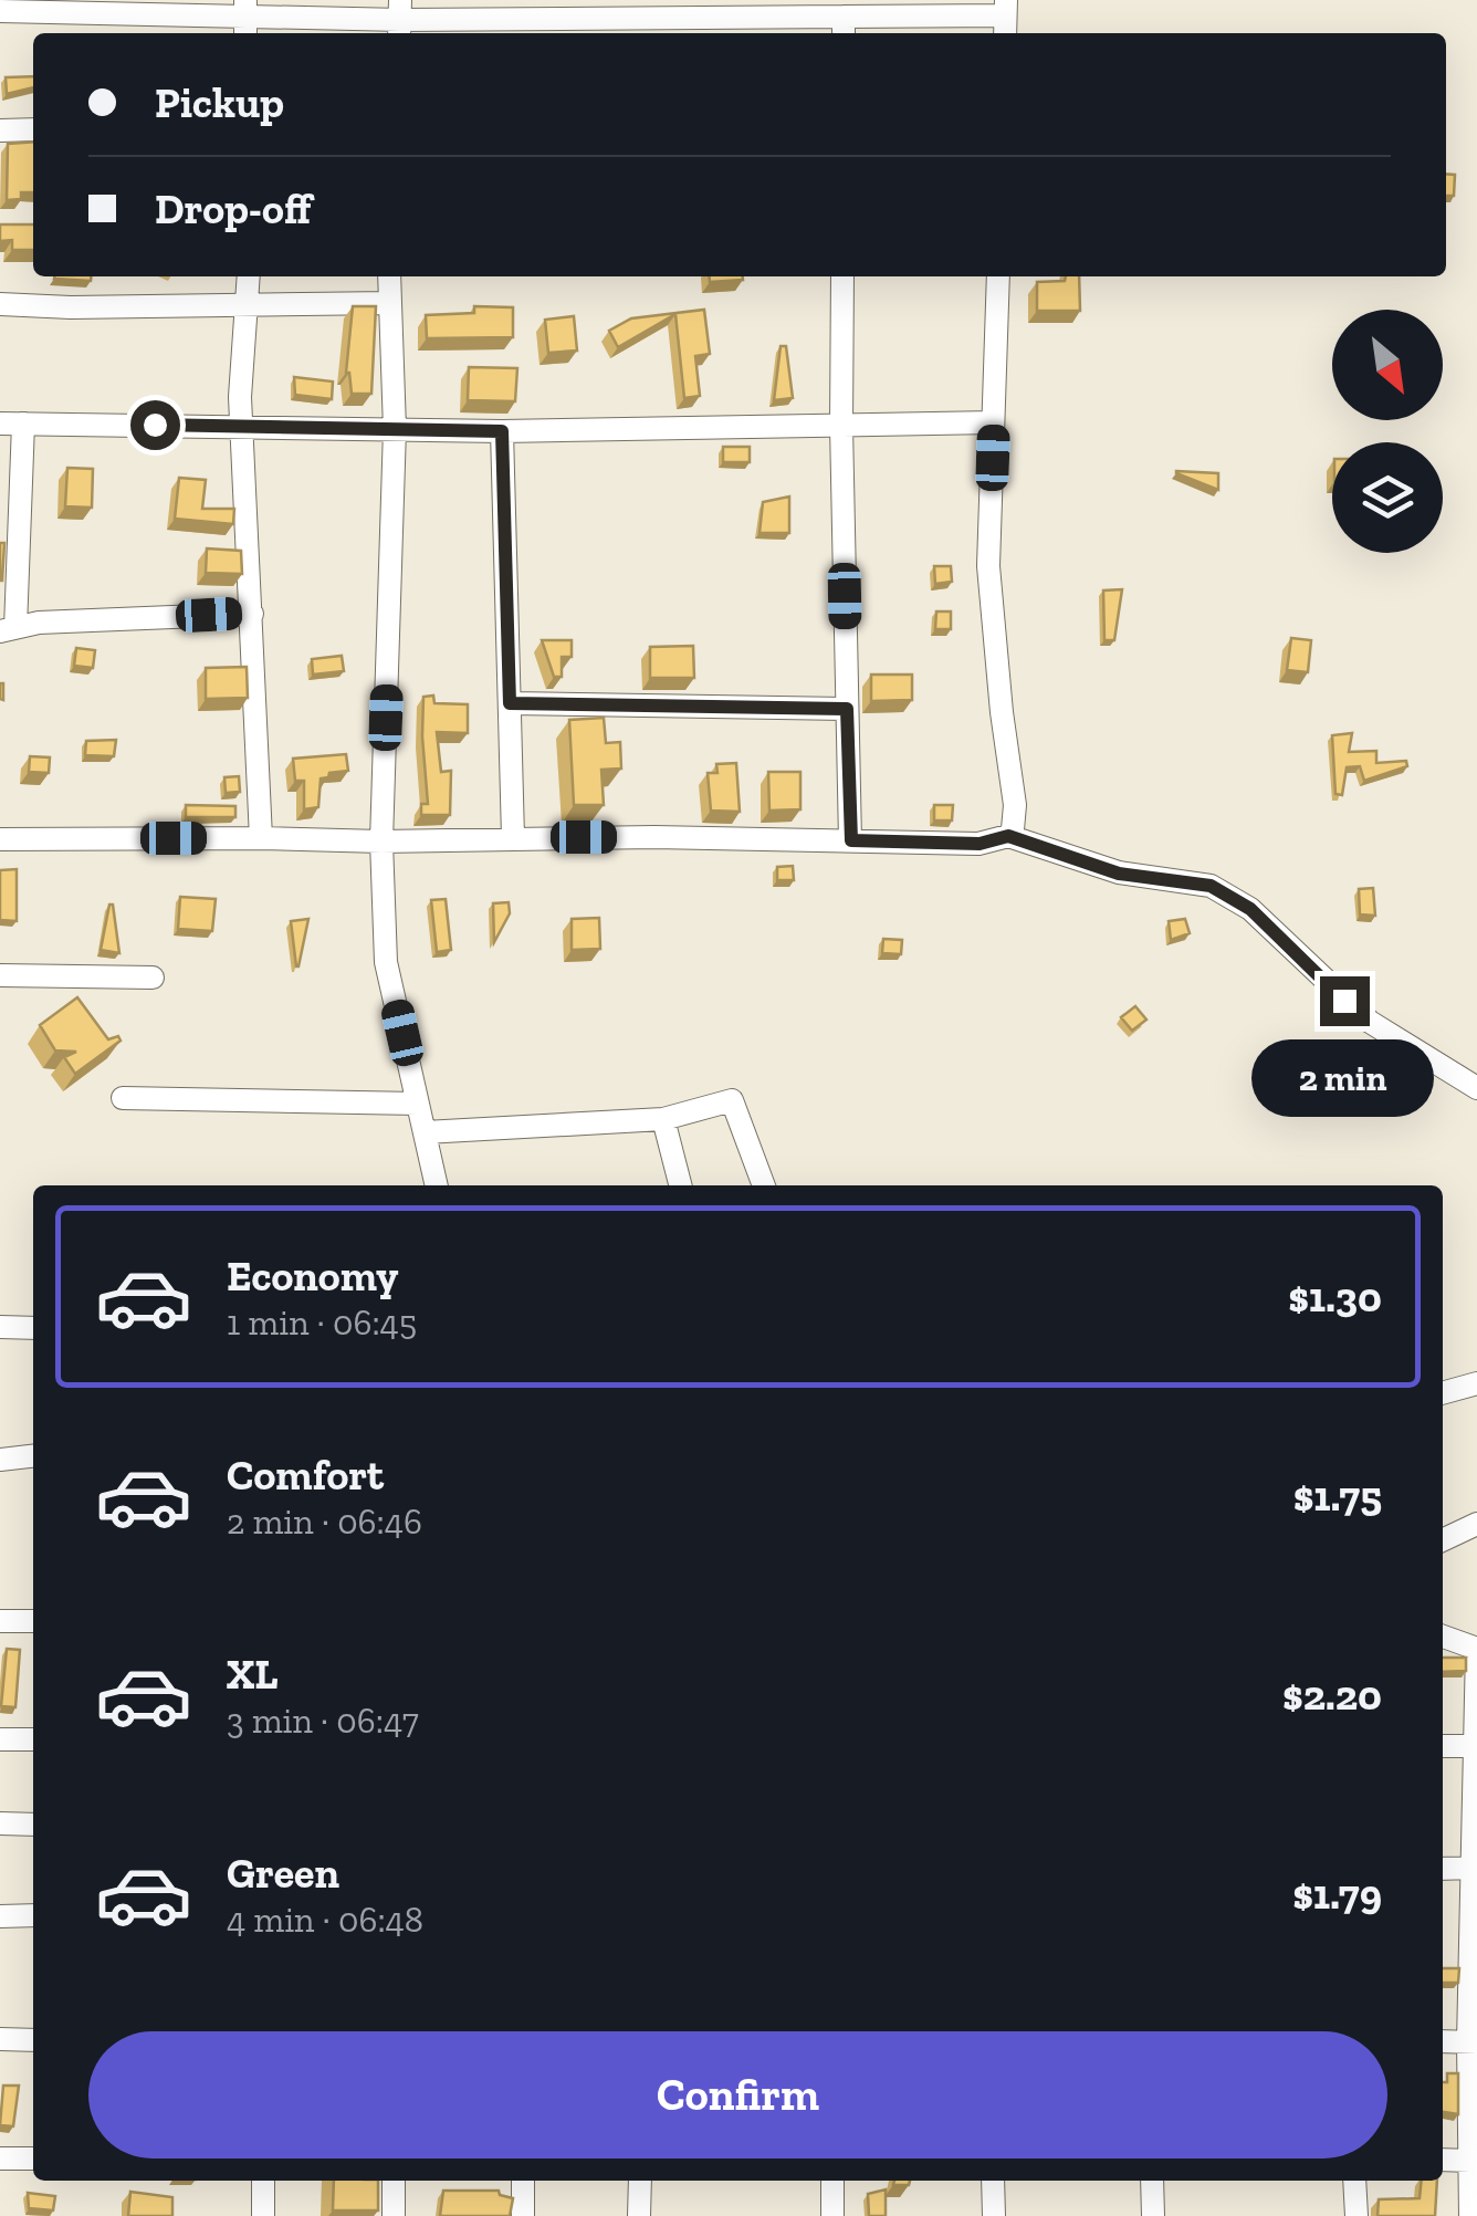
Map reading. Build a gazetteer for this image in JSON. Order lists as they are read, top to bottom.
{
  "north": "bottom right",
  "page": {
    "banner": ["Pickup", "Drop-off"],
    "bubble": "2 min",
    "list": [
      {
        "name": "Economy",
        "note": "1 min · 06:45",
        "value": "$1.30"
      },
      {
        "name": "Comfort",
        "note": "2 min · 06:46",
        "value": "$1.75"
      },
      {
        "name": "XL",
        "note": "3 min · 06:47",
        "value": "$2.20"
      },
      {
        "name": "Green",
        "note": "4 min · 06:48",
        "value": "$1.79"
      }
    ],
    "buttons": "Confirm"
  }
}
